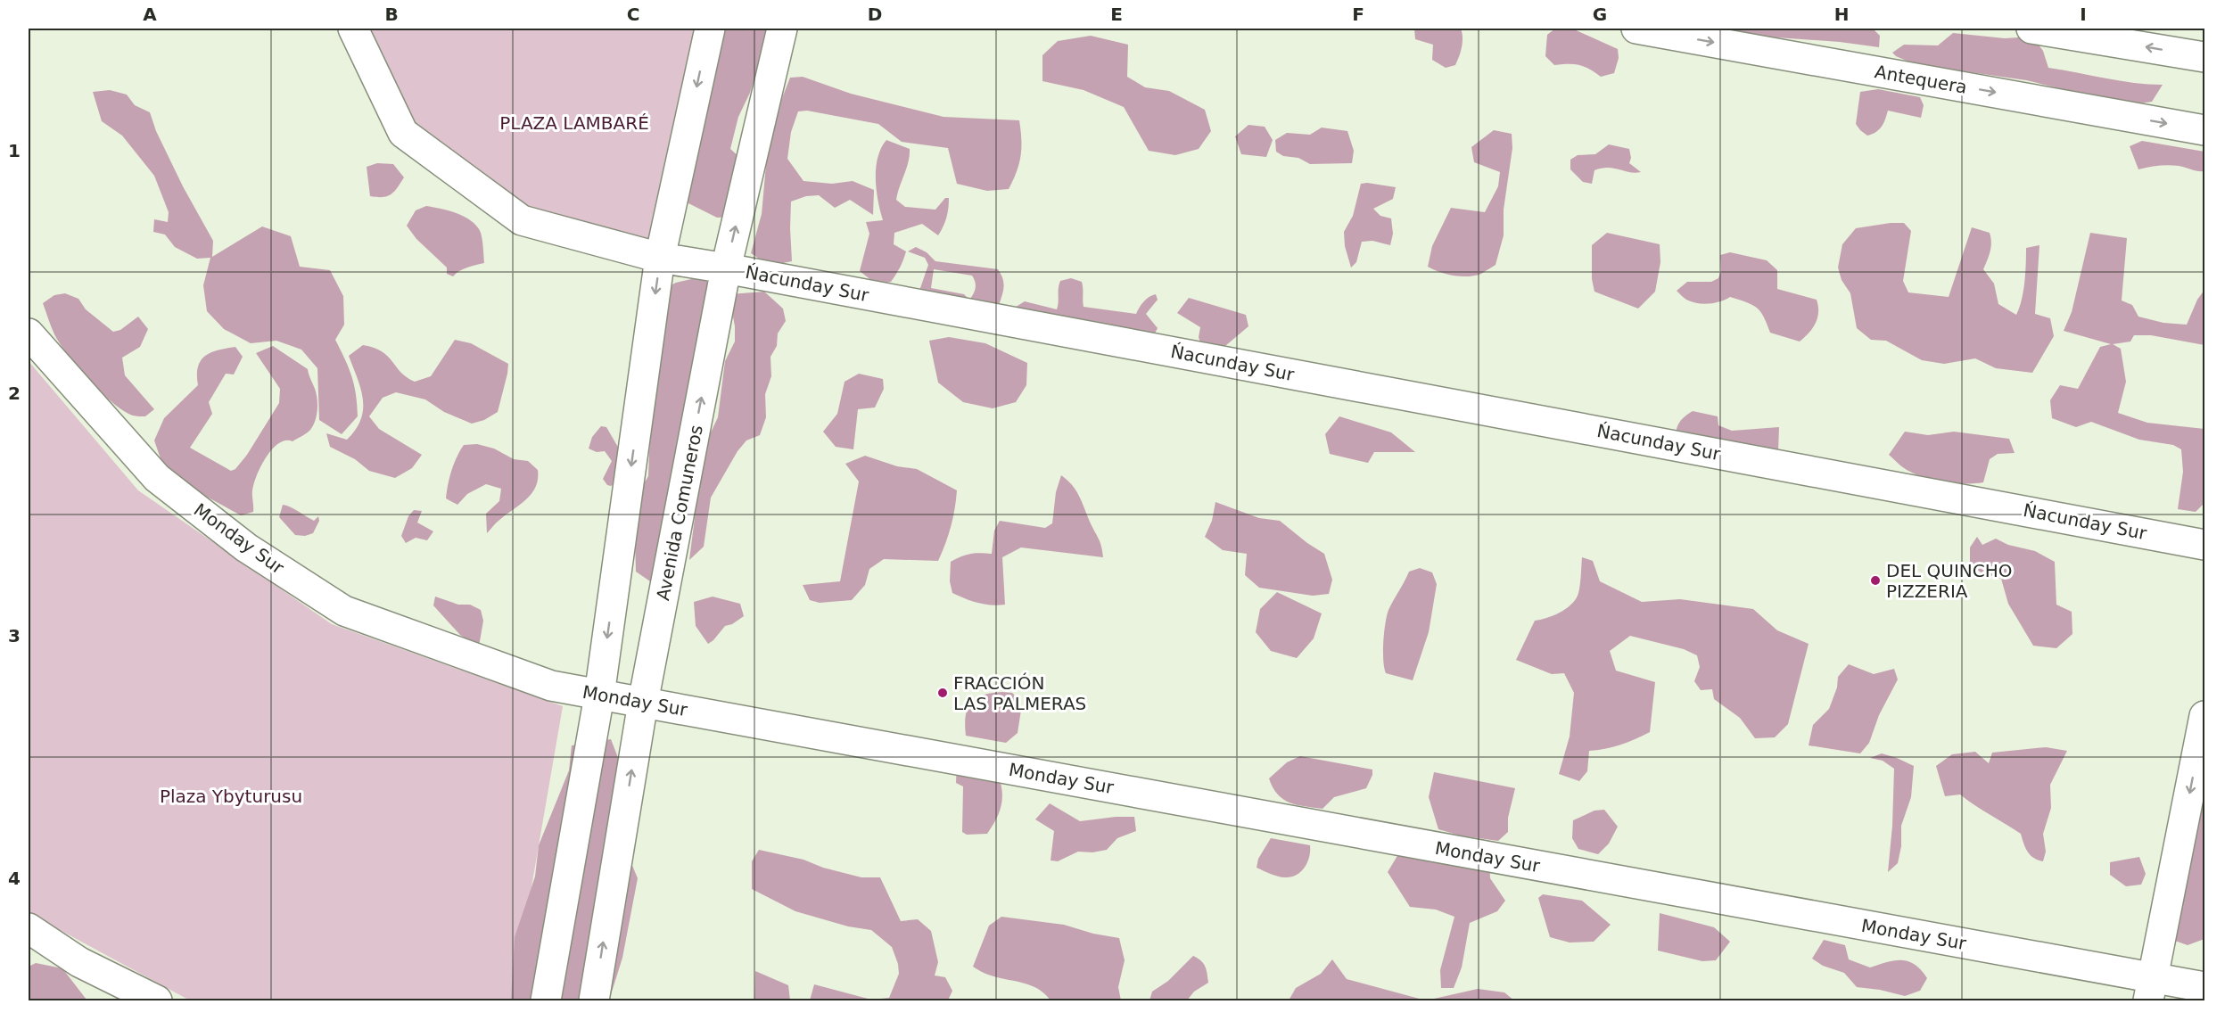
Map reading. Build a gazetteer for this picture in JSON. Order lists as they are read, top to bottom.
{
  "streets": {
    "street": [
      "Antequera",
      "Ńacunday Sur",
      "Avenida Comuneros",
      "Monday Sur"
    ]
  },
  "crossings": [
    ["Ńacunday Sur", "Avenida Comuneros"],
    ["Avenida Comuneros", "Monday Sur"]
  ],
  "parks": ["PLAZA LAMBARÉ", "Plaza Ybyturusu"],
  "places": ["DEL QUINCHO PIZZERIA", "FRACCIÓN LAS PALMERAS"],
  "grid": {
    "columns": [
      "A",
      "B",
      "C",
      "D",
      "E",
      "F",
      "G",
      "H",
      "I"
    ],
    "rows": [
      "1",
      "2",
      "3",
      "4"
    ]
  }
}
